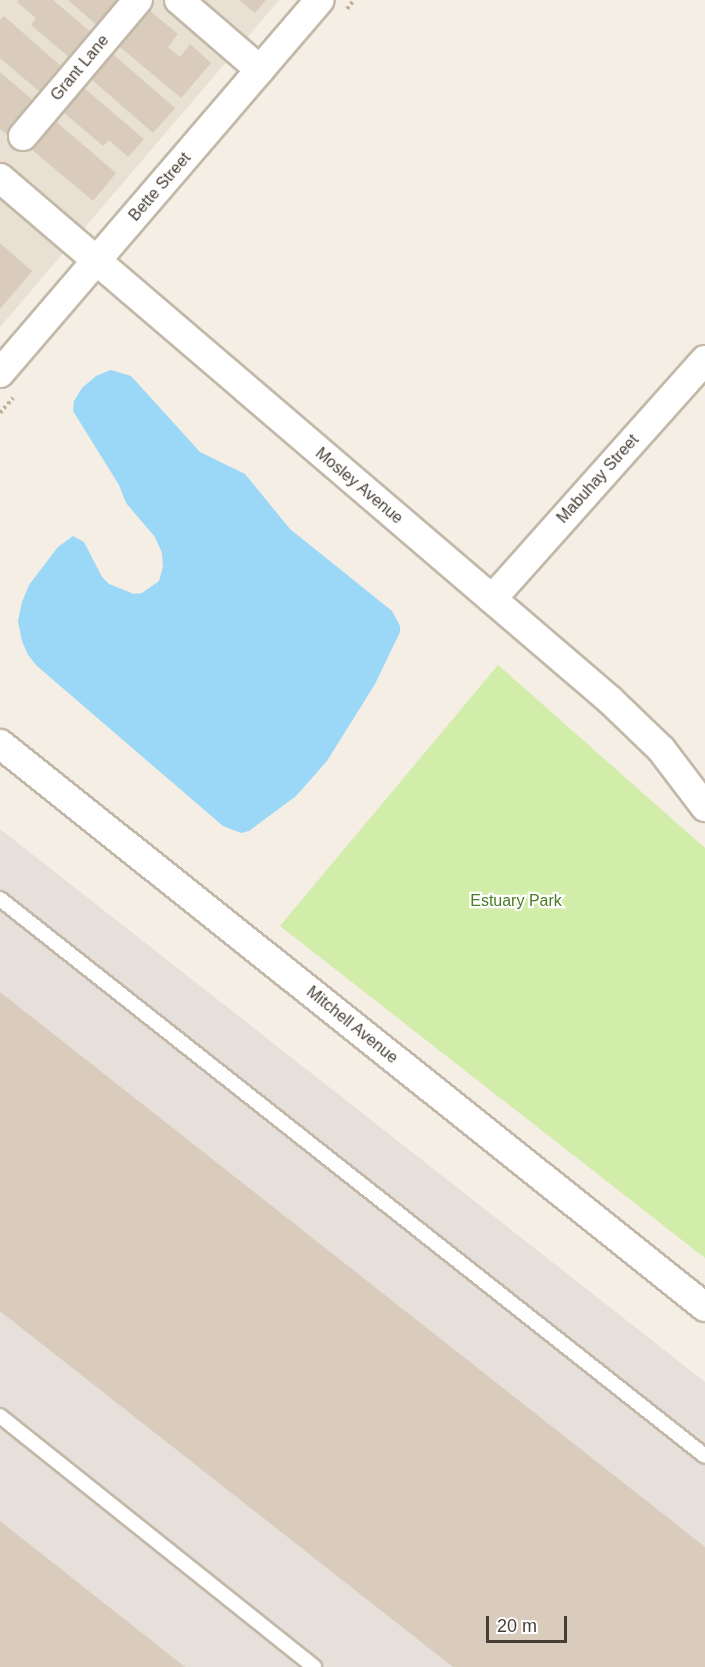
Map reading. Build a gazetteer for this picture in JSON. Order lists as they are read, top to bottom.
{
  "streets": {
    "street": [
      "Grant Lane",
      "Bette Street",
      "Mabuhay Street",
      "Mosley Avenue",
      "Mitchell Avenue"
    ]
  },
  "crossings": [
    ["Bette Street", "Mosley Avenue"],
    ["Mabuhay Street", "Mosley Avenue"]
  ],
  "parks": ["Estuary Park"],
  "scale_bar": "20 m"
}
